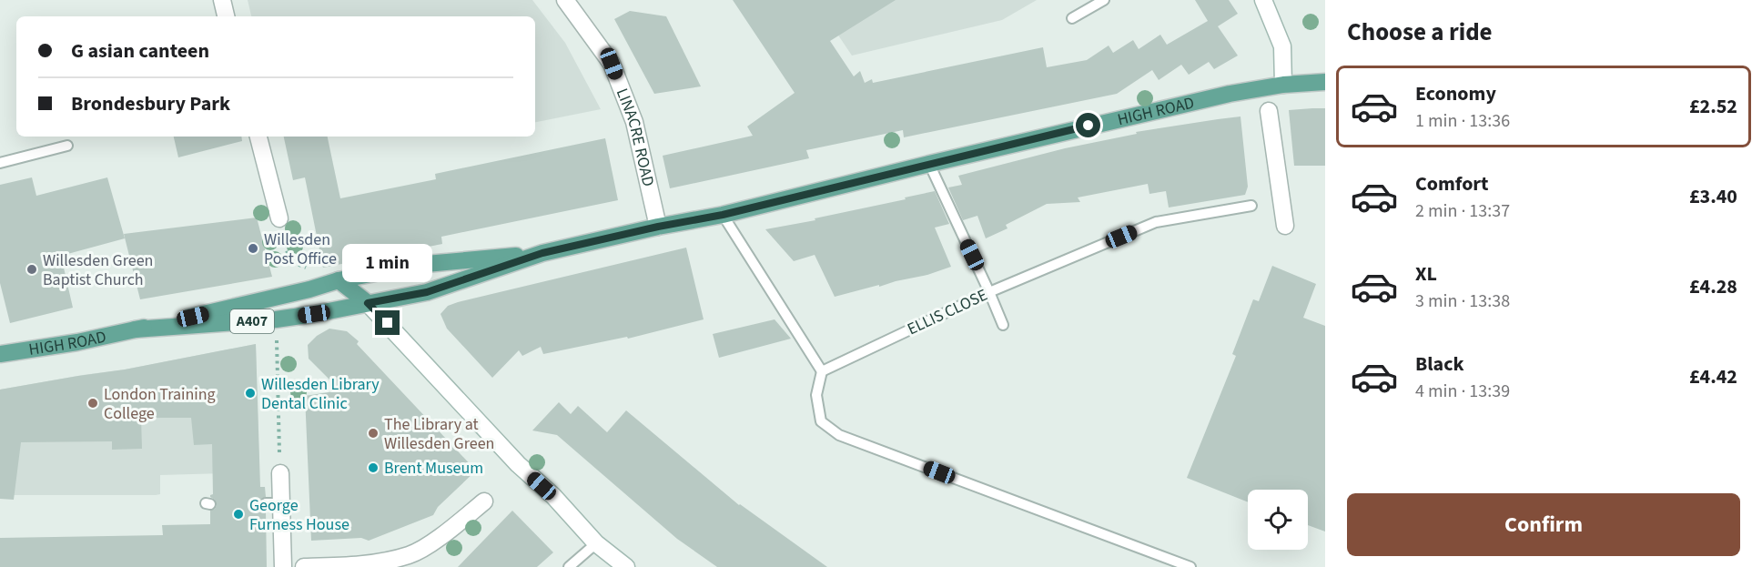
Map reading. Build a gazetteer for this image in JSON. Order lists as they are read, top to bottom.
{
  "streets": {
    "main road": ["HIGH ROAD", "A407"],
    "street": ["LINACRE ROAD"],
    "lane": ["ELLIS CLOSE"]
  },
  "crossings": [
    ["HIGH ROAD", "LINACRE ROAD"]
  ],
  "places": [
    "Willesden Post Office",
    "Willesden Green Baptist Church",
    "Willesden Library Dental Clinic",
    "London Training College",
    "The Library at Willesden Green",
    "Brent Museum",
    "George Furness House"
  ],
  "page": {
    "heading": "Choose a ride",
    "banner": ["G asian canteen", "Brondesbury Park"],
    "list": [
      {
        "name": "Economy",
        "note": "1 min · 13:36",
        "value": "£2.52"
      },
      {
        "name": "Comfort",
        "note": "2 min · 13:37",
        "value": "£3.40"
      },
      {
        "name": "XL",
        "note": "3 min · 13:38",
        "value": "£4.28"
      },
      {
        "name": "Black",
        "note": "4 min · 13:39",
        "value": "£4.42"
      }
    ],
    "bubble": "1 min",
    "buttons": "Confirm"
  }
}
